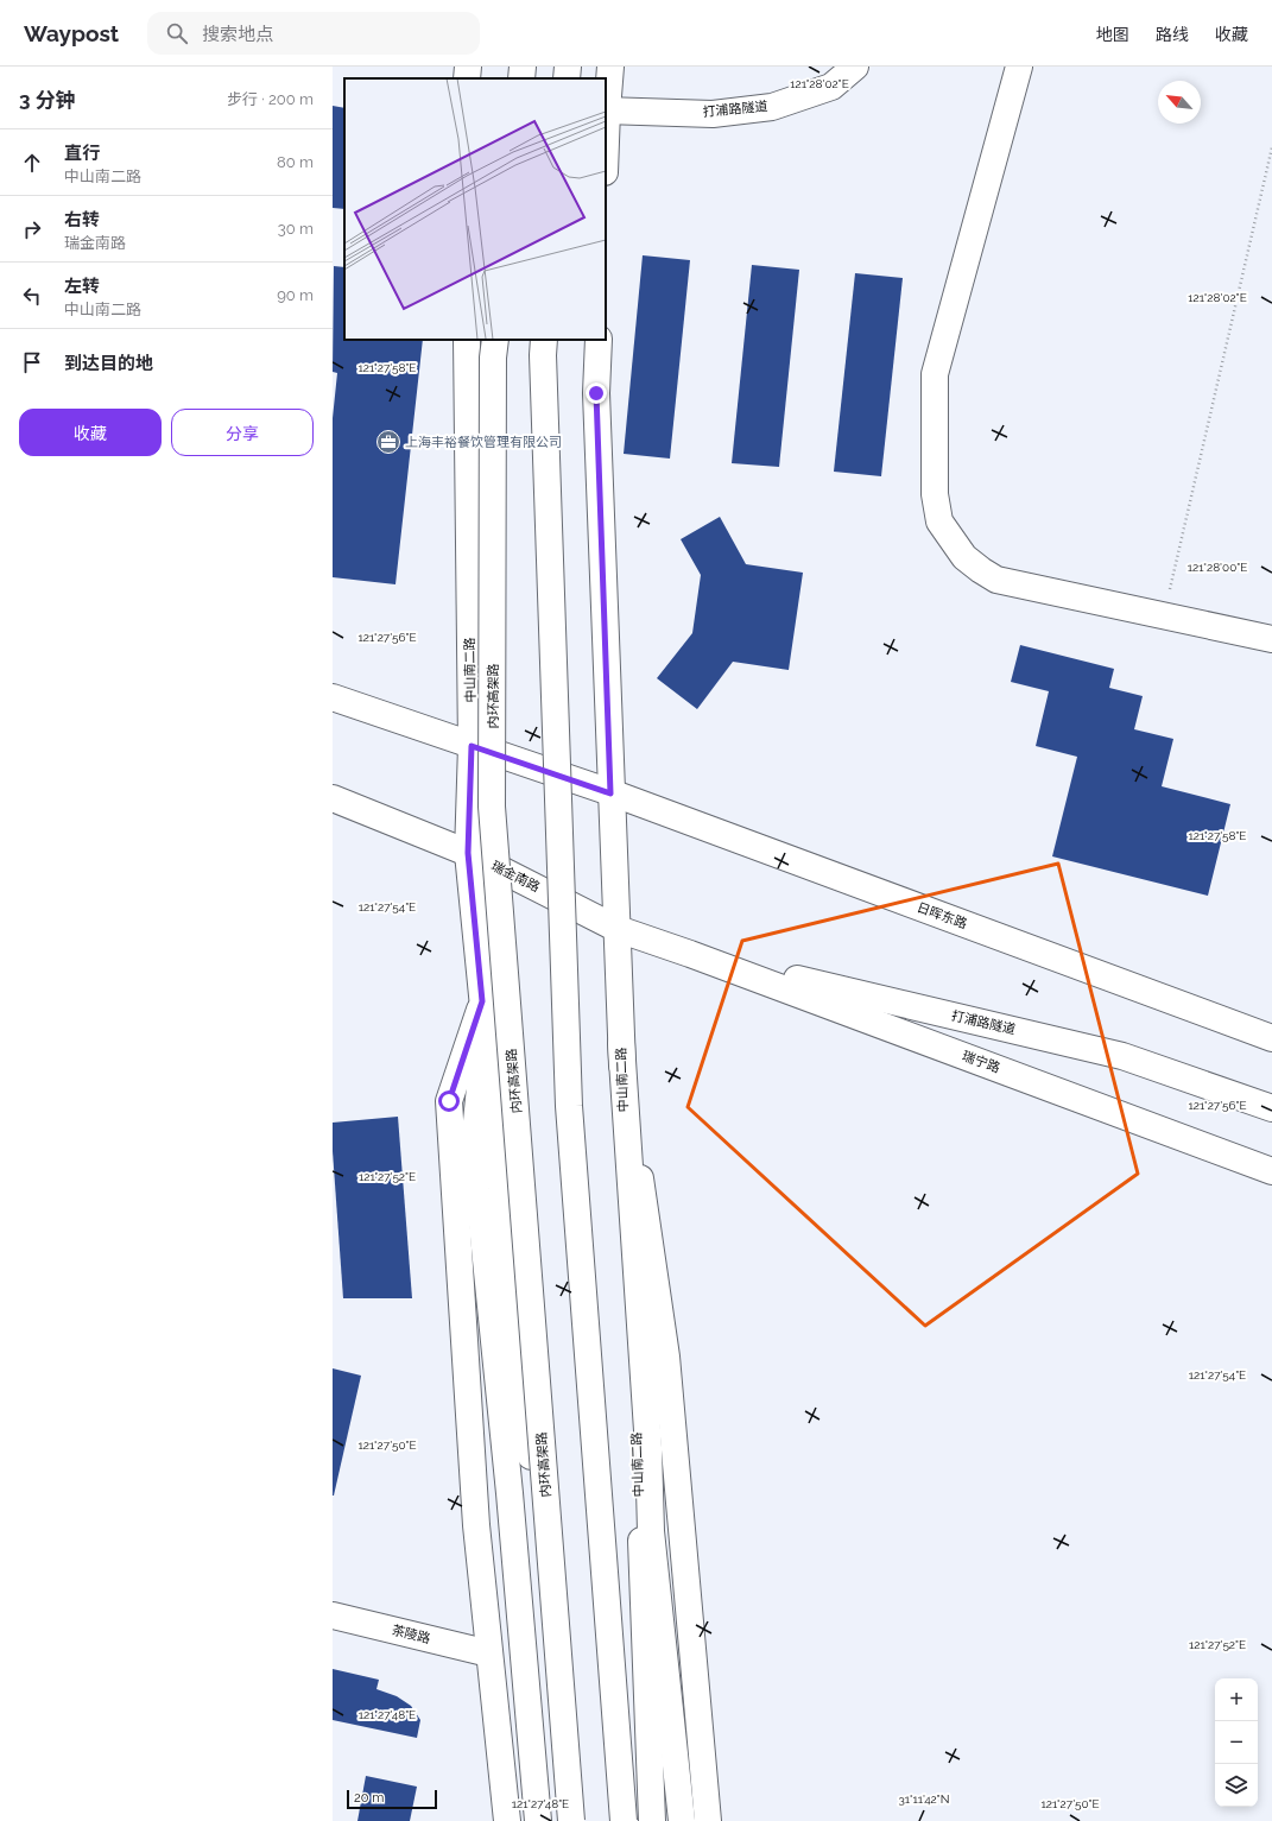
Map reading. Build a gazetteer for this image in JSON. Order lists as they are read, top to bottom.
{
  "streets": {
    "main road": [
      "打浦路隧道",
      "中山南二路",
      "内环高架路",
      "瑞金南路",
      "日晖东路",
      "瑞宁路",
      "茶陵路"
    ]
  },
  "crossings": [
    ["打浦路隧道", "瑞宁路"],
    ["中山南二路", "内环高架路"],
    ["中山南二路", "瑞金南路"],
    ["中山南二路", "日晖东路"],
    ["中山南二路", "茶陵路"]
  ],
  "places": {
    "office": ["上海丰裕餐饮管理有限公司"]
  },
  "scale_bar": "20 m",
  "north": "top left",
  "page": {
    "header": "Waypost",
    "search": "搜索地点",
    "nav": ["地图", "路线", "收藏"],
    "heading": ["3 分钟", "步行 · 200 m"],
    "list": [
      ["直行", "中山南二路", "80 m"],
      ["右转", "瑞金南路", "30 m"],
      ["左转", "中山南二路", "90 m"],
      "到达目的地"
    ],
    "buttons": ["收藏", "分享"],
    "map_buttons": ["+", "−"],
    "scale": "20 m"
  },
  "coordinates": [
    "121°28'02\"E",
    "121°27'58\"E",
    "121°28'00\"E",
    "121°27'56\"E",
    "121°27'54\"E",
    "121°27'52\"E",
    "121°27'50\"E",
    "121°27'48\"E",
    "31°11'42\"N"
  ]
}
